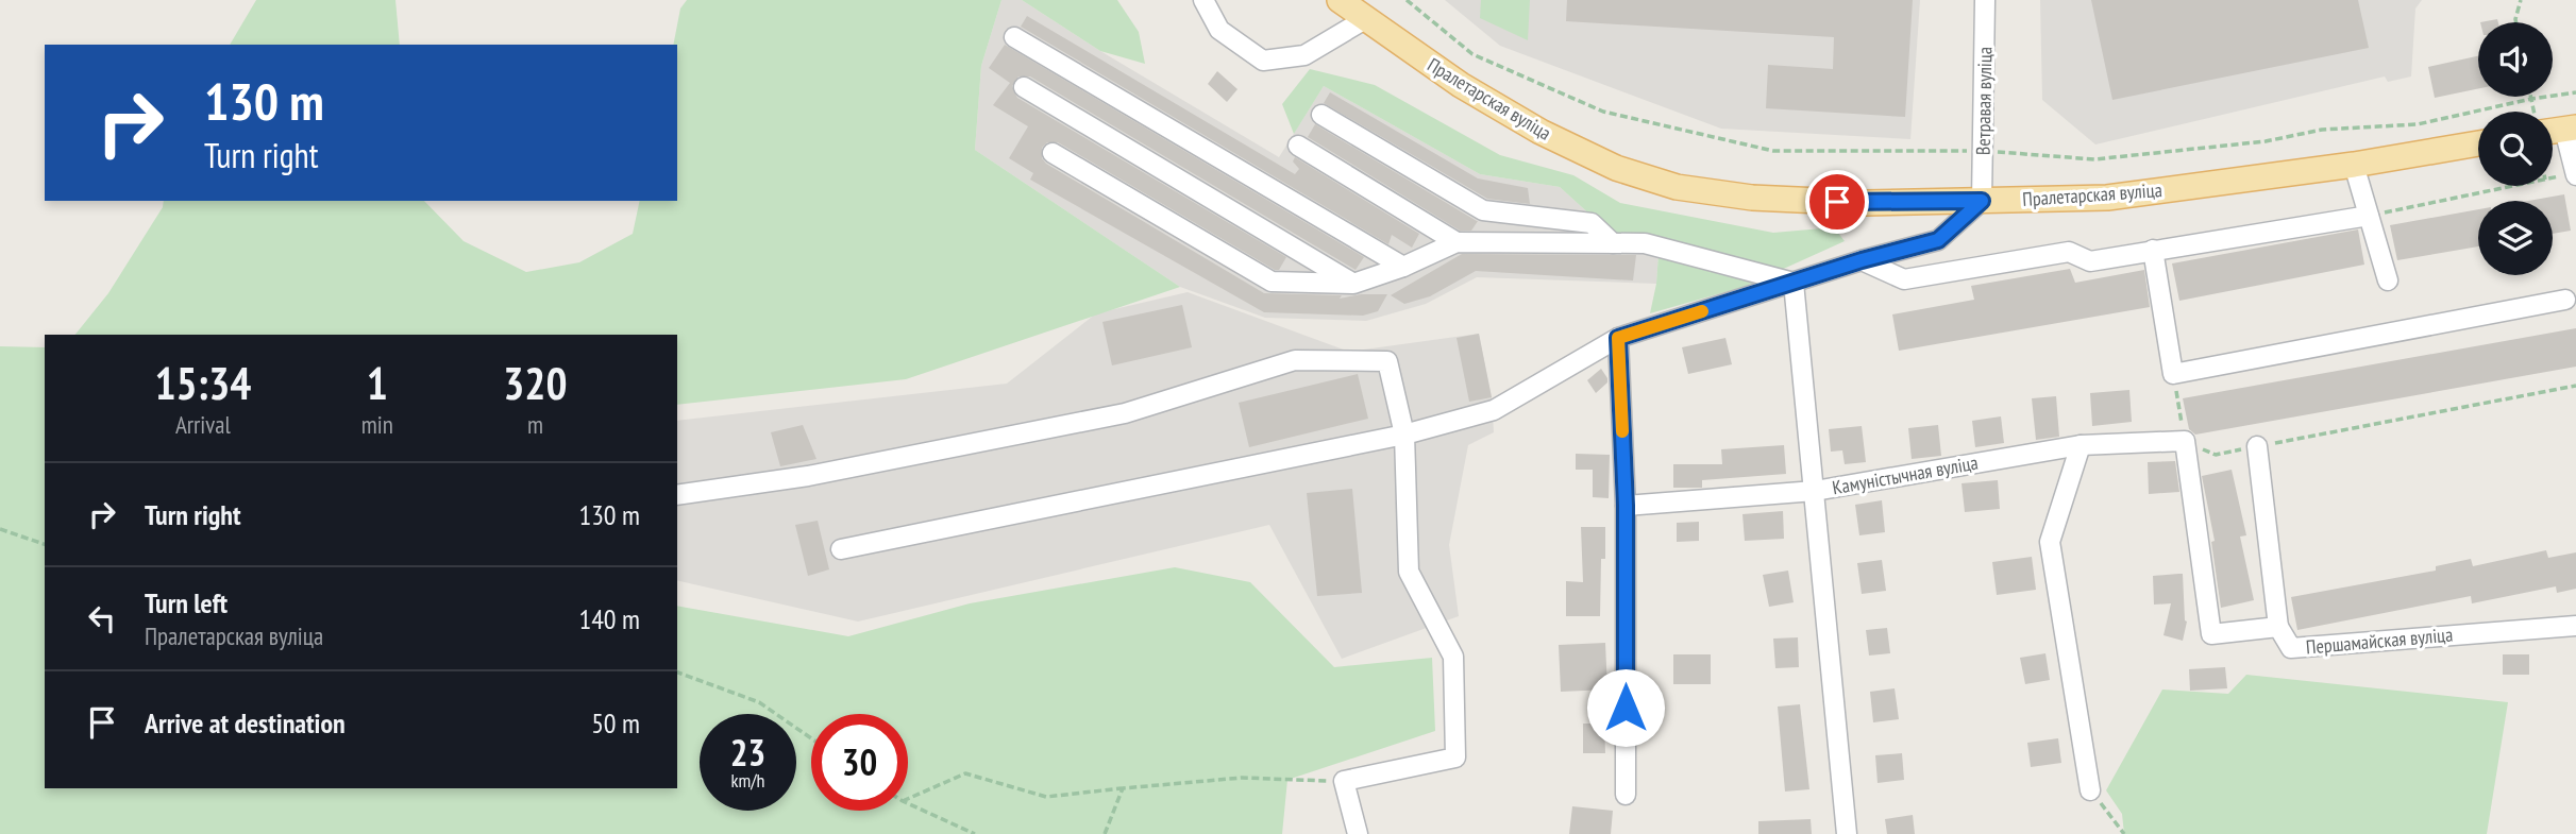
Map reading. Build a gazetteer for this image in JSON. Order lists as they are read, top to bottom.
{
  "streets": {
    "main road": ["Пралетарская вуліца"],
    "street": ["Ветравая вуліца", "Камуністычная вуліца", "Першамайская вуліца"]
  },
  "crossings": [
    ["Пралетарская вуліца", "Ветравая вуліца"],
    ["Камуністычная вуліца", "Першамайская вуліца"]
  ],
  "page": {
    "turn": ["130 m", "Turn right"],
    "eta": [
      "15:34",
      "Arrival",
      "1",
      "min",
      "320",
      "m"
    ],
    "list": [
      {
        "name": "Turn right",
        "value": "130 m"
      },
      {
        "name": "Turn left",
        "note": "Пралетарская вуліца",
        "value": "140 m"
      },
      {
        "name": "Arrive at destination",
        "value": "50 m"
      }
    ],
    "speed": "23 km/h",
    "limit": "30"
  }
}
